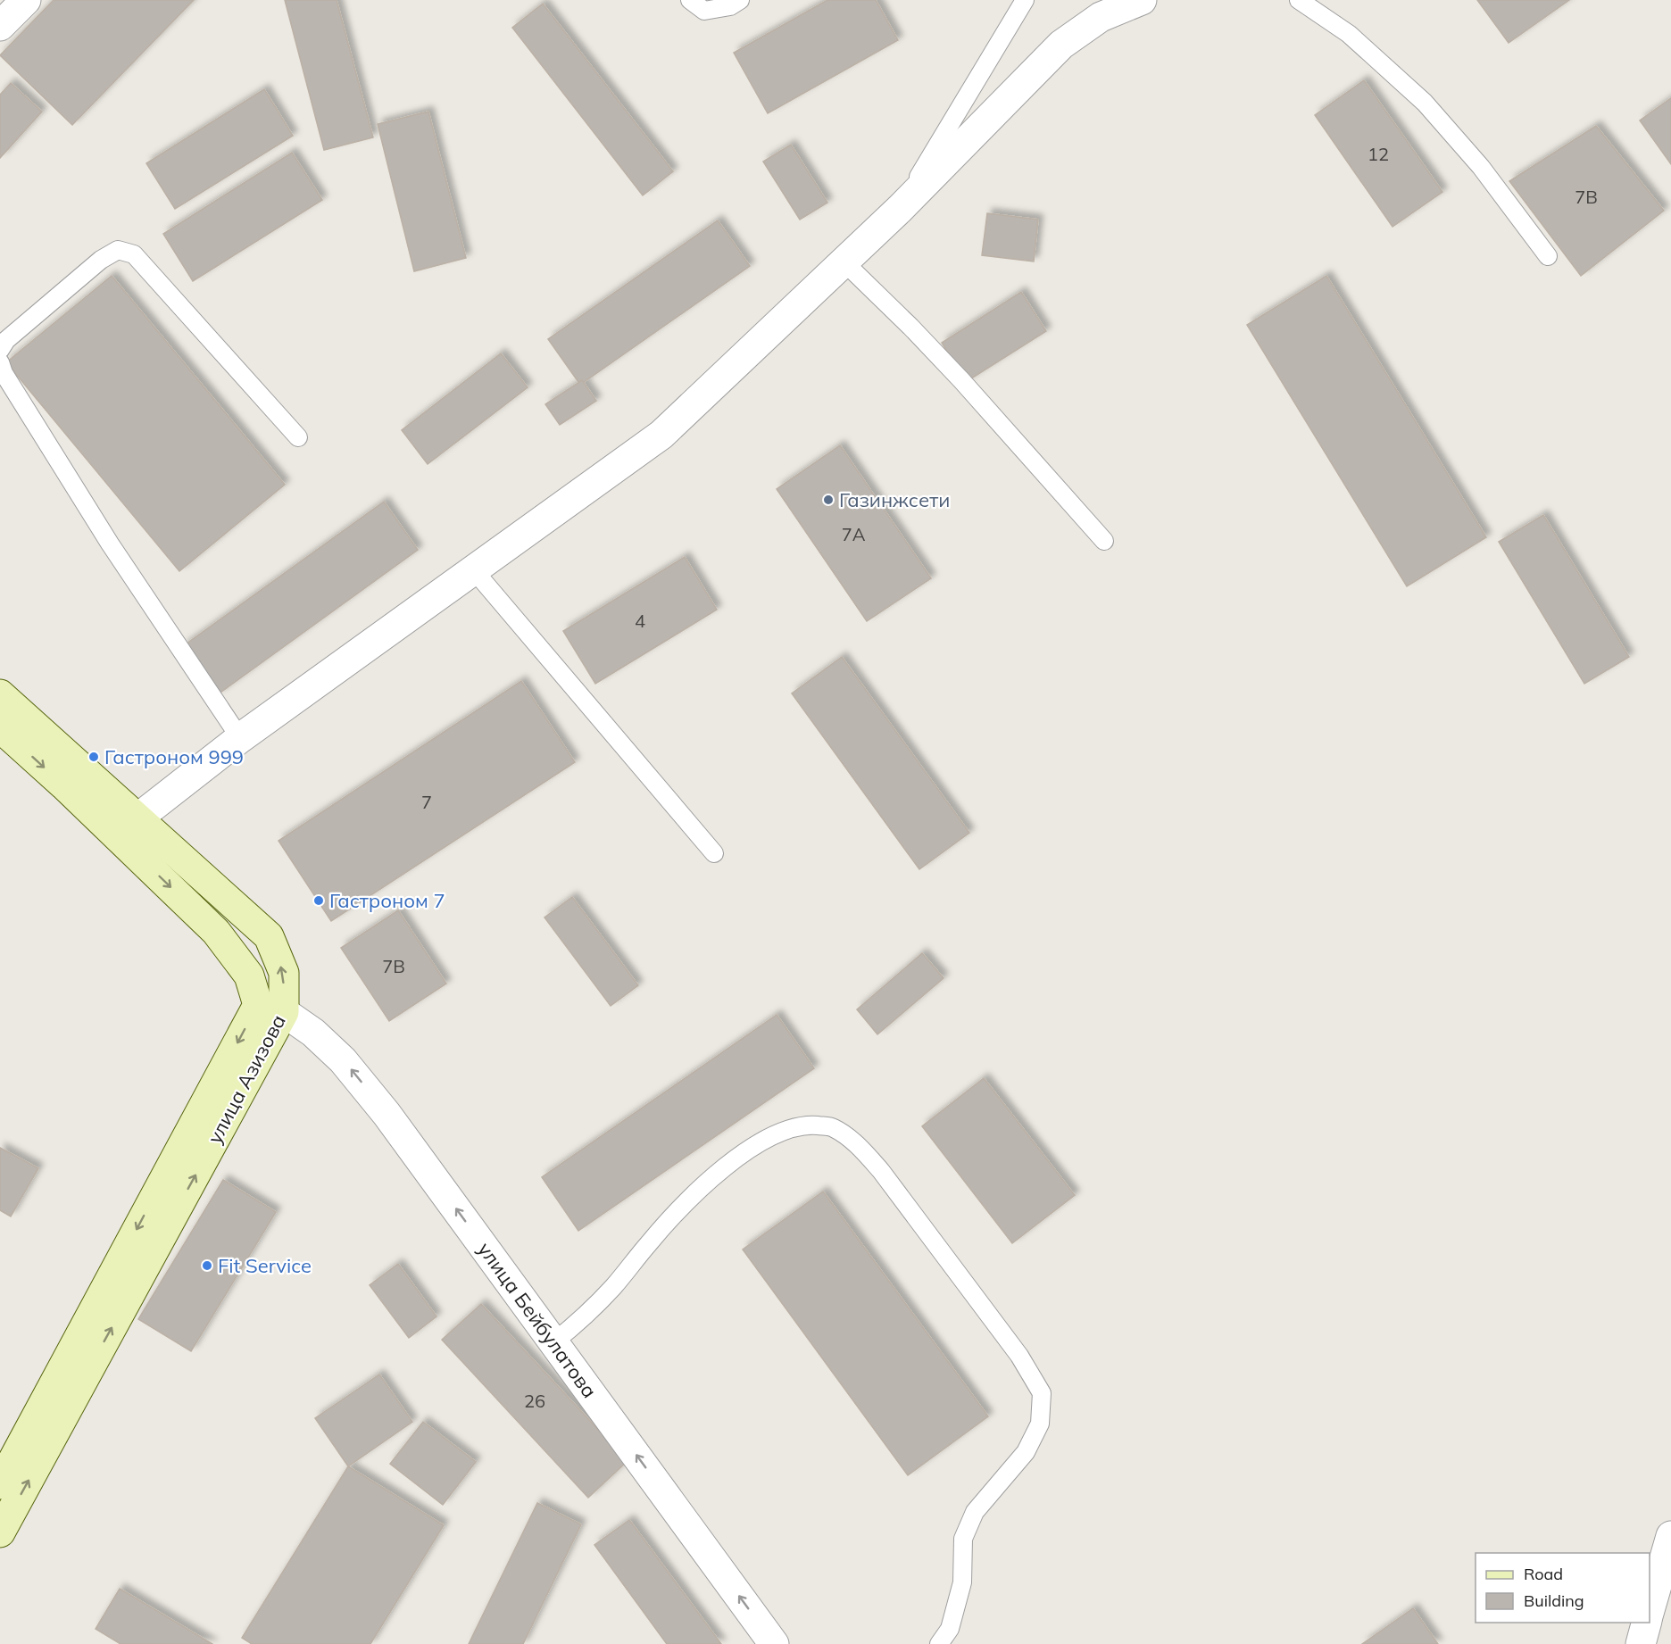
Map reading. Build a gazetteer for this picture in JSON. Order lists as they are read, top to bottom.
{
  "streets": {
    "main road": ["улица Азизова"],
    "street": ["улица Бейбулатова"]
  },
  "crossings": [
    ["улица Азизова", "улица Бейбулатова"]
  ],
  "one_way": ["улица Бейбулатова"],
  "places": [
    "Газинжсети",
    "Гастроном 999",
    "Гастроном 7",
    "Fit Service"
  ],
  "house_numbers": [
    "12",
    "7В",
    "7А",
    "4",
    "7",
    "7В",
    "26"
  ],
  "legend": ["Road", "Building"]
}
